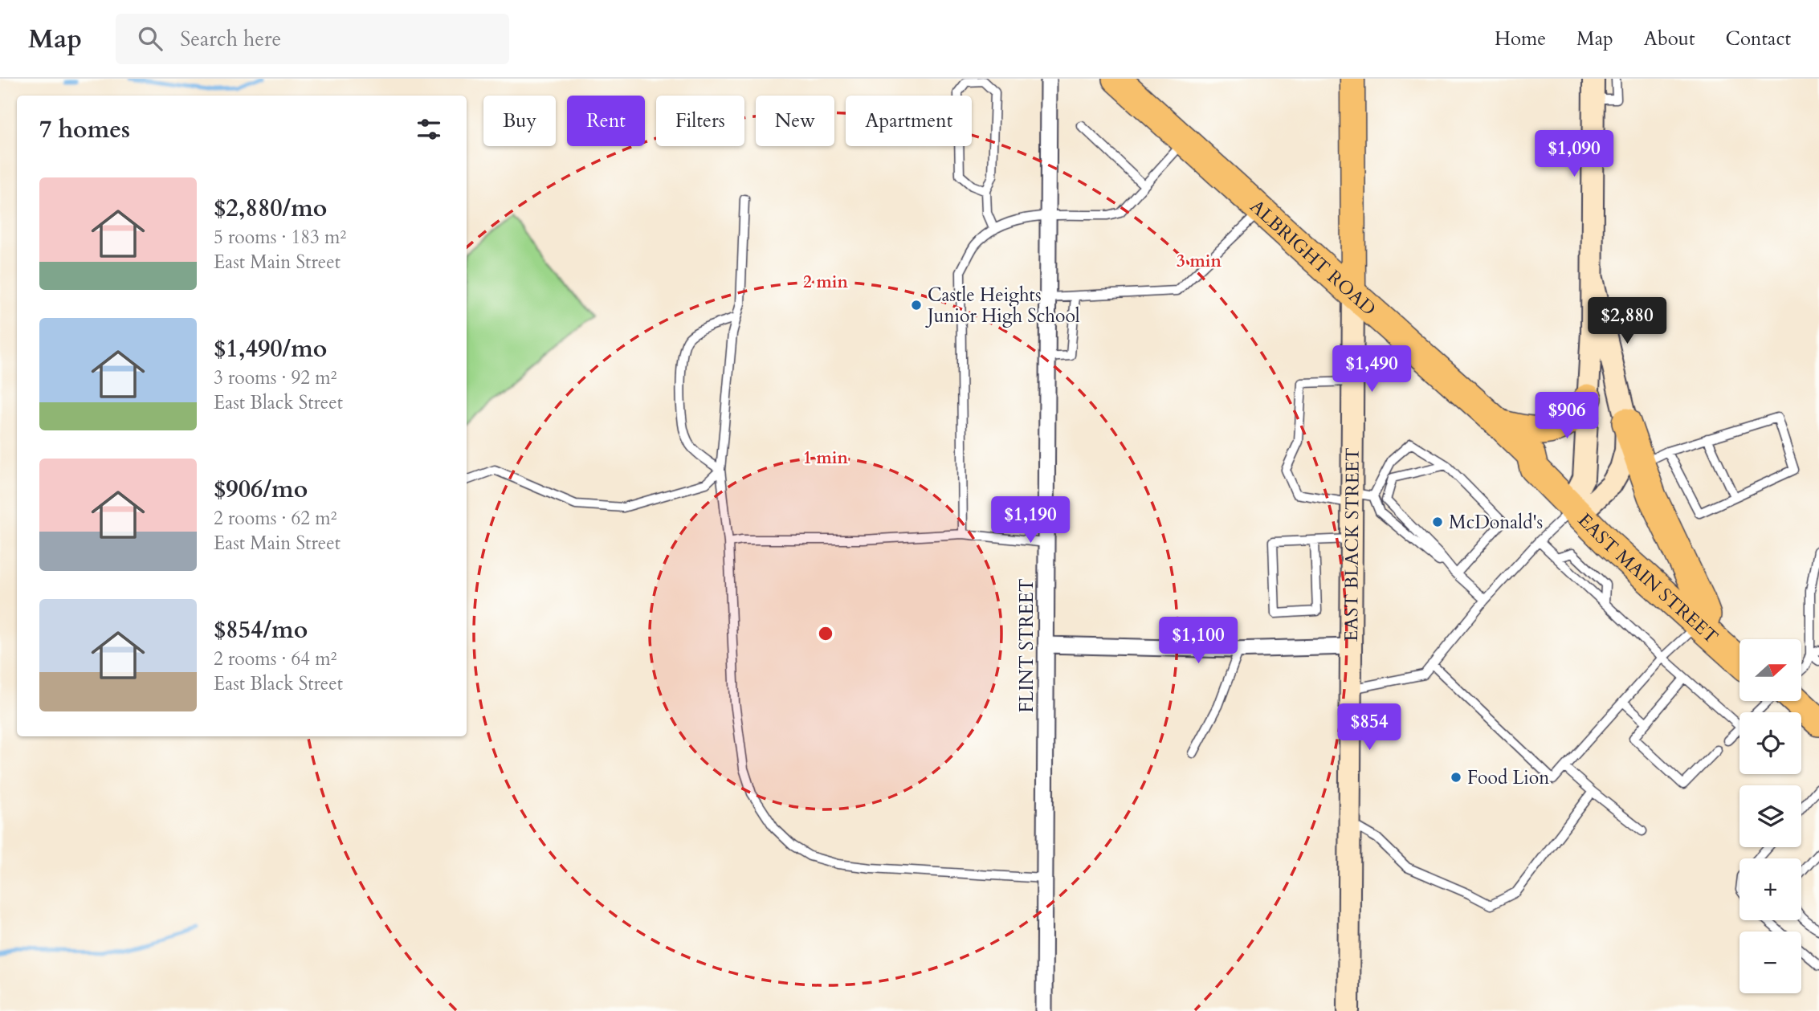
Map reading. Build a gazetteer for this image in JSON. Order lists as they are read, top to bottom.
{
  "streets": {
    "highway": ["ALBRIGHT ROAD", "EAST MAIN STREET"],
    "main road": ["EAST BLACK STREET"],
    "street": ["FLINT STREET"]
  },
  "crossings": [
    ["ALBRIGHT ROAD", "EAST BLACK STREET"],
    ["ALBRIGHT ROAD", "EAST MAIN STREET"]
  ],
  "places": ["Castle Heights Junior High School", "McDonald's", "Food Lion"],
  "north": "right",
  "page": {
    "header": "Map",
    "search": "Search here",
    "nav": [
      "Home",
      "Map",
      "About",
      "Contact"
    ],
    "chip": [
      "Buy",
      "Rent",
      "Filters",
      "New",
      "Apartment"
    ],
    "heading": "7 homes",
    "price": [
      "$1,090",
      "$2,880",
      "$1,490",
      "$906",
      "$1,190",
      "$1,100",
      "$854"
    ],
    "list": [
      {
        "name": "$2,880/mo",
        "note": "5 rooms · 183 m² · East Main Street"
      },
      {
        "name": "$1,490/mo",
        "note": "3 rooms · 92 m² · East Black Street"
      },
      {
        "name": "$906/mo",
        "note": "2 rooms · 62 m² · East Main Street"
      },
      {
        "name": "$854/mo",
        "note": "2 rooms · 64 m² · East Black Street"
      }
    ],
    "map_buttons": ["+", "−"]
  },
  "rings": ["3 min", "2 min", "1 min"]
}
